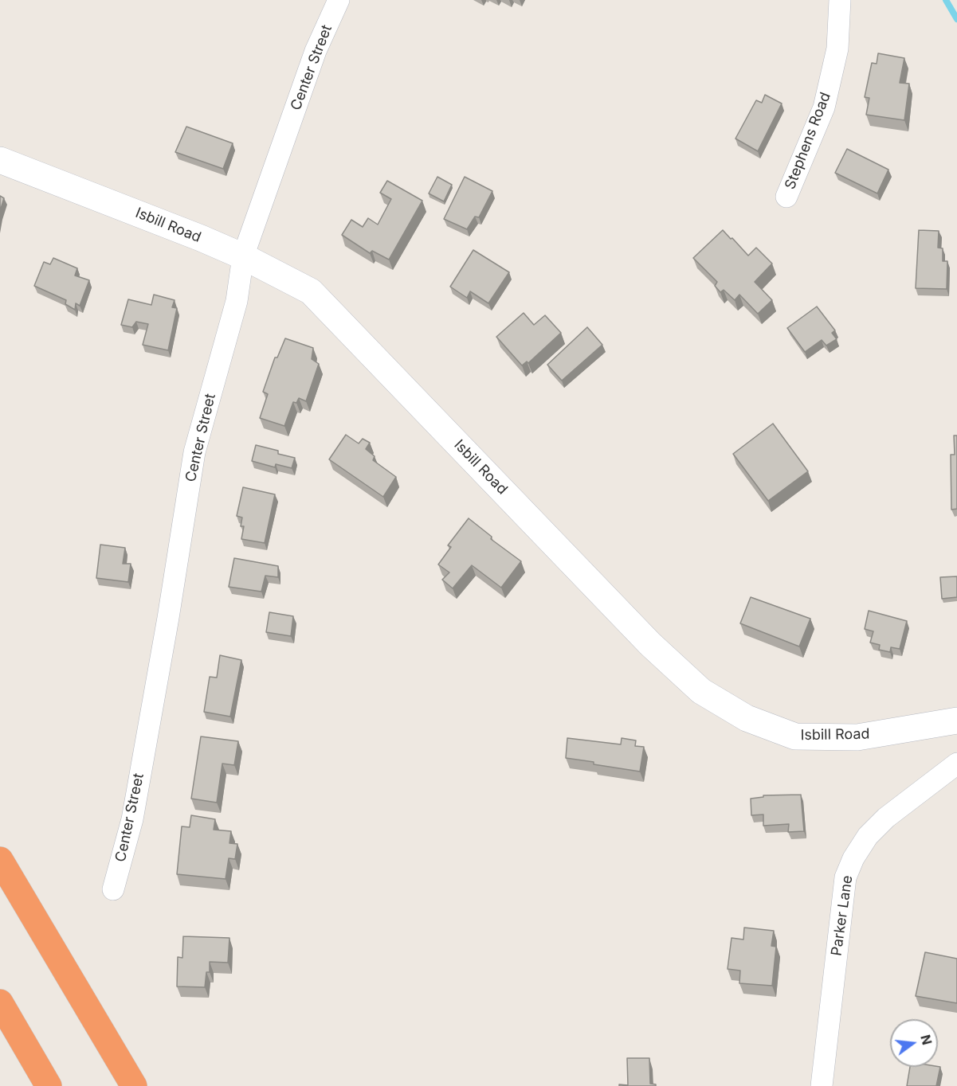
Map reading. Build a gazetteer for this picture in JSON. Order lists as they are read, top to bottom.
{
  "streets": {
    "street": [
      "Center Street",
      "Stephens Road",
      "Isbill Road",
      "Parker Lane"
    ]
  },
  "crossings": [
    ["Center Street", "Isbill Road"]
  ],
  "north": "right"
}
